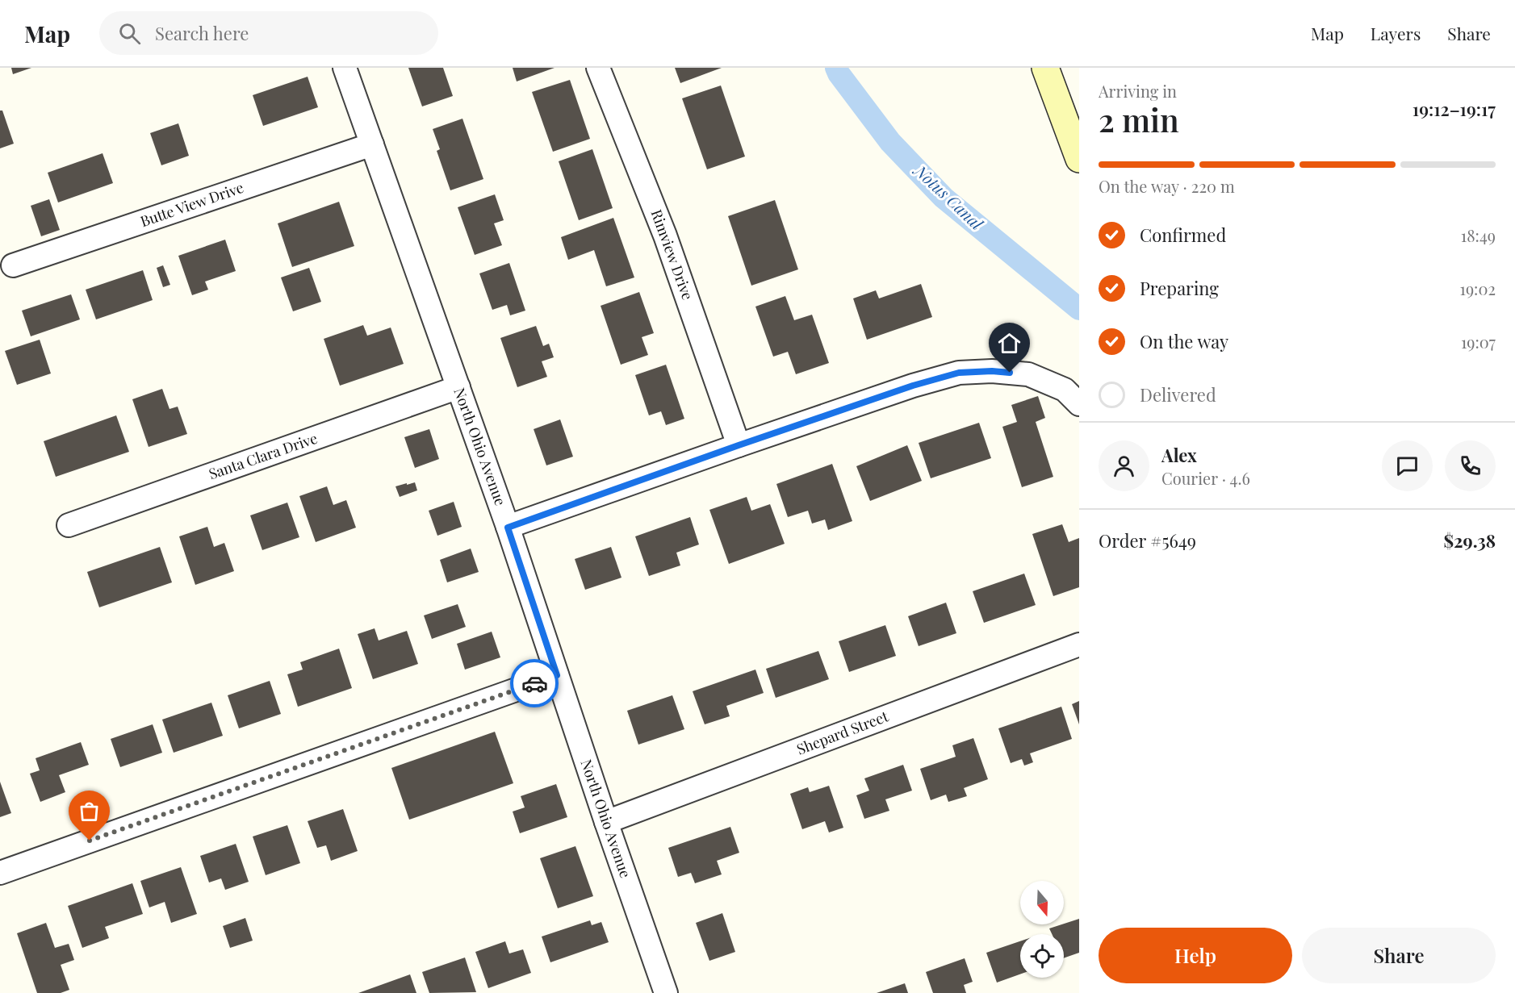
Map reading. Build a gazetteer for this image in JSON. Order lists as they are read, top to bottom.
{
  "streets": {
    "street": [
      "Butte View Drive",
      "Rimview Drive",
      "North Ohio Avenue",
      "Santa Clara Drive",
      "Shepard Street"
    ]
  },
  "crossings": [
    ["Butte View Drive", "North Ohio Avenue"],
    ["North Ohio Avenue", "Santa Clara Drive"],
    ["North Ohio Avenue", "Shepard Street"]
  ],
  "water": ["Notus Canal"],
  "north": "bottom",
  "page": {
    "header": "Map",
    "search": "Search here",
    "nav": ["Map", "Layers", "Share"],
    "heading": ["2 min", "Arriving in", "19:12–19:17"],
    "panel": [
      "Alex",
      "Courier · 4.6",
      "Order #5649",
      "$29.38"
    ],
    "bar": "On the way · 220 m",
    "list": [
      ["Confirmed", "18:49"],
      ["Preparing", "19:02"],
      ["On the way", "19:07"],
      "Delivered"
    ],
    "buttons": ["Help", "Share"]
  }
}
